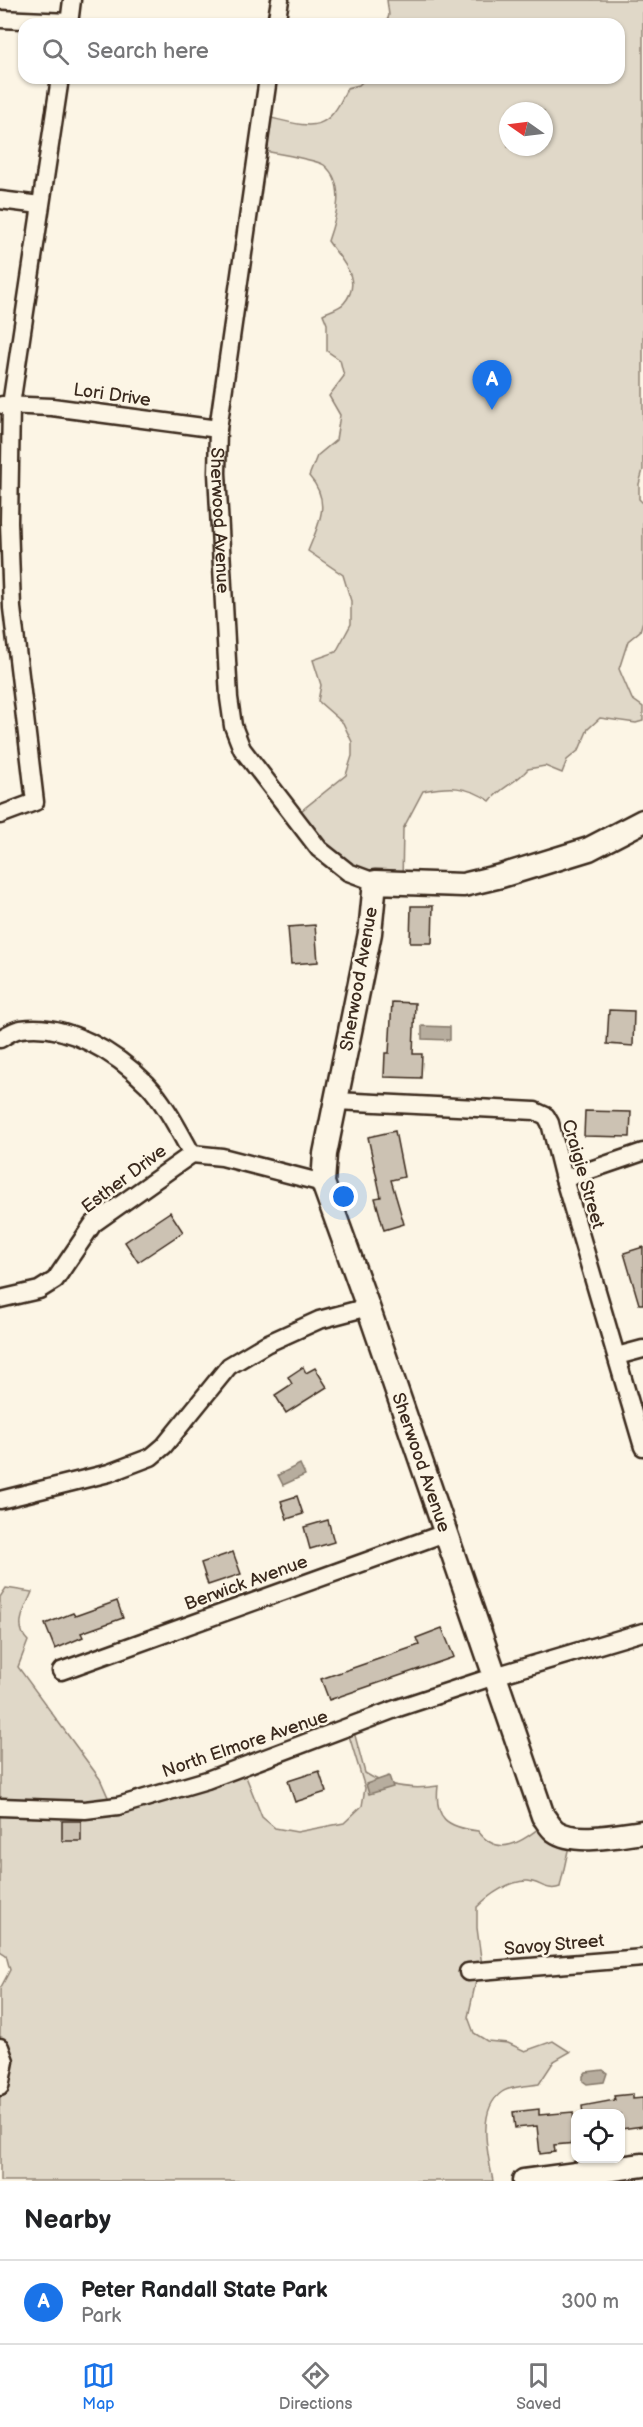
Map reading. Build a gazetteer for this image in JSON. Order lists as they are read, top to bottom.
{
  "streets": {
    "street": [
      "Lori Drive",
      "Sherwood Avenue",
      "Craigie Street",
      "Esther Drive",
      "Berwick Avenue",
      "North Elmore Avenue",
      "Savoy Street"
    ]
  },
  "crossings": [
    ["Lori Drive", "Sherwood Avenue"],
    ["Sherwood Avenue", "Craigie Street"],
    ["Sherwood Avenue", "Berwick Avenue"],
    ["Sherwood Avenue", "North Elmore Avenue"]
  ],
  "north": "left",
  "page": {
    "search": "Search here",
    "pins": "A",
    "heading": "Nearby",
    "list": [
      {
        "mark": "A",
        "name": "Peter Randall State Park",
        "note": "Park",
        "value": "300 m"
      }
    ],
    "nav": ["Map", "Directions", "Saved"]
  }
}
